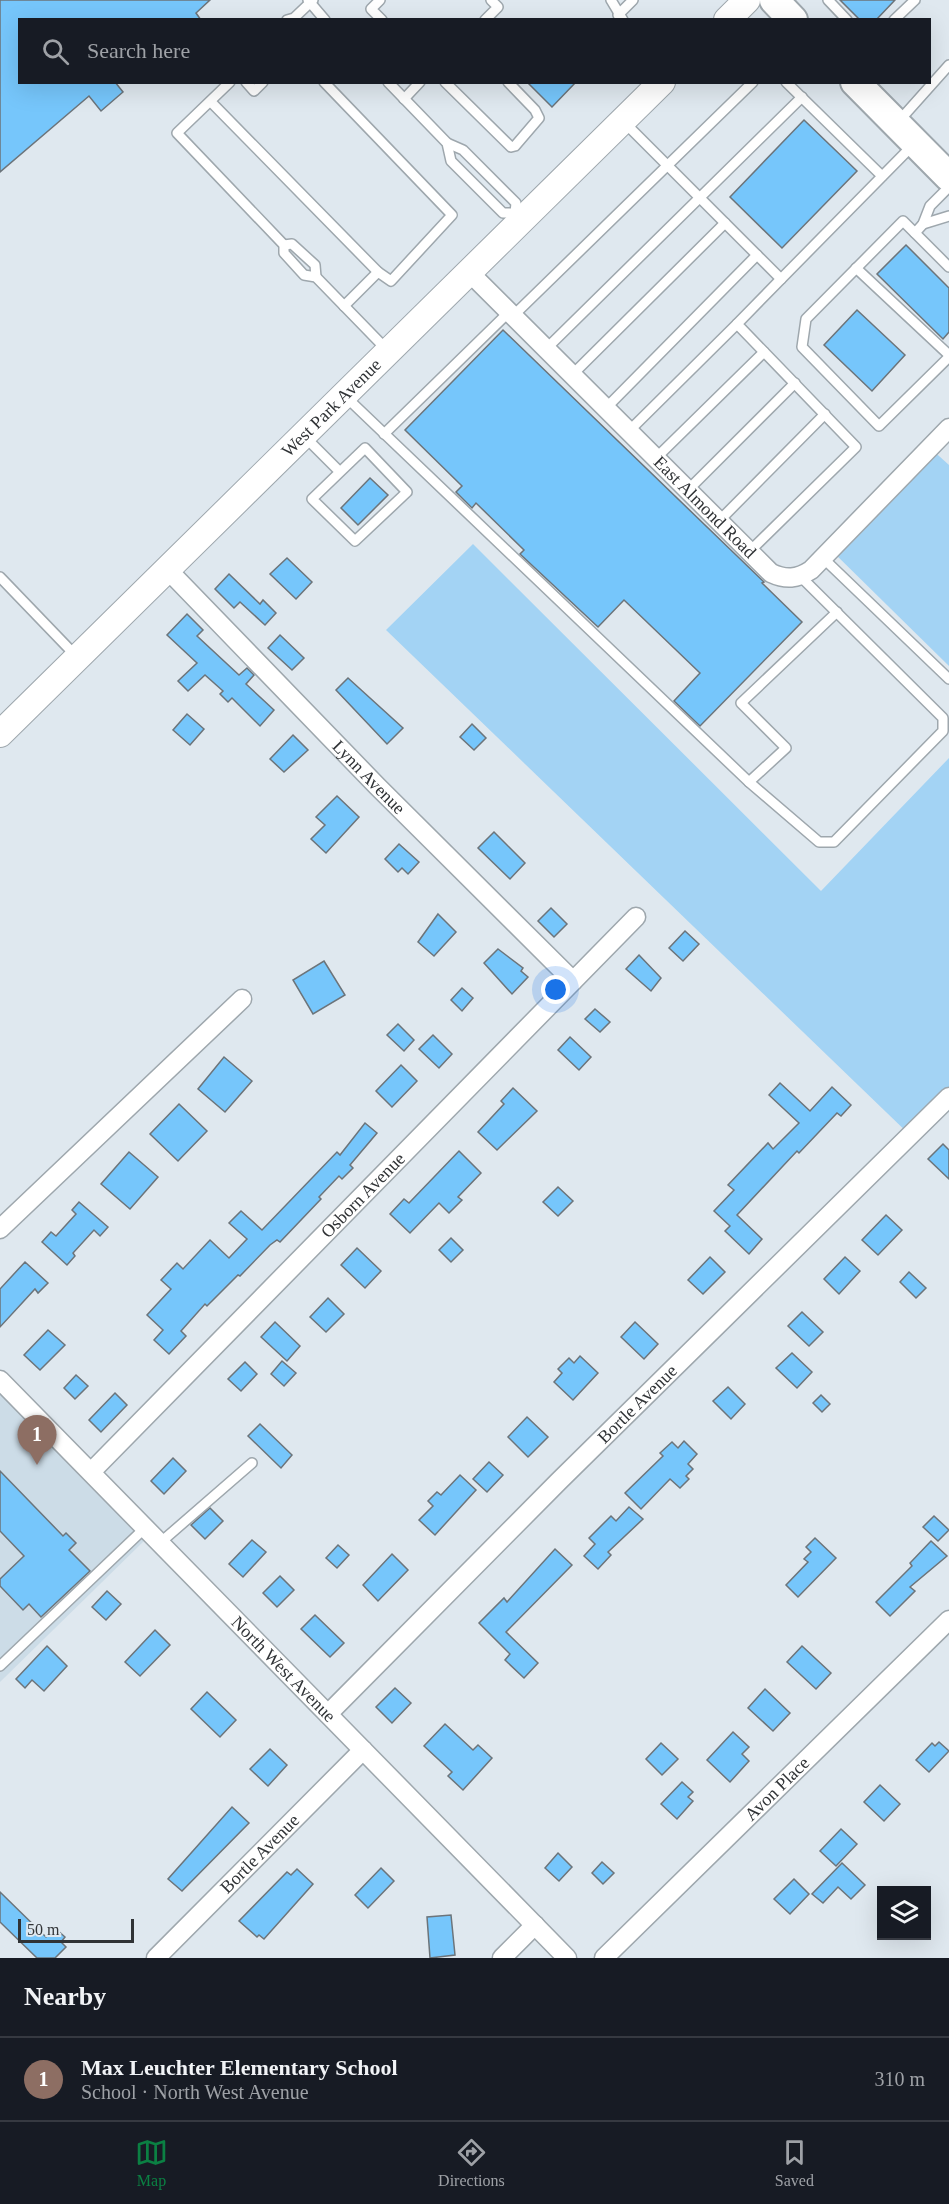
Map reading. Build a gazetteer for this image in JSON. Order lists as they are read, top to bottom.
{
  "streets": {
    "main road": ["West Park Avenue"],
    "street": [
      "East Almond Road",
      "Lynn Avenue",
      "Osborn Avenue",
      "Bortle Avenue",
      "North West Avenue",
      "Avon Place"
    ]
  },
  "crossings": [
    ["West Park Avenue", "East Almond Road"],
    ["West Park Avenue", "Lynn Avenue"],
    ["Lynn Avenue", "Osborn Avenue"],
    ["Osborn Avenue", "North West Avenue"],
    ["Bortle Avenue", "North West Avenue"]
  ],
  "scale_bar": "50 m",
  "page": {
    "search": "Search here",
    "pins": "1",
    "scale": "50 m",
    "heading": "Nearby",
    "list": [
      {
        "mark": "1",
        "name": "Max Leuchter Elementary School",
        "note": "School · North West Avenue",
        "value": "310 m"
      }
    ],
    "nav": ["Map", "Directions", "Saved"]
  }
}
